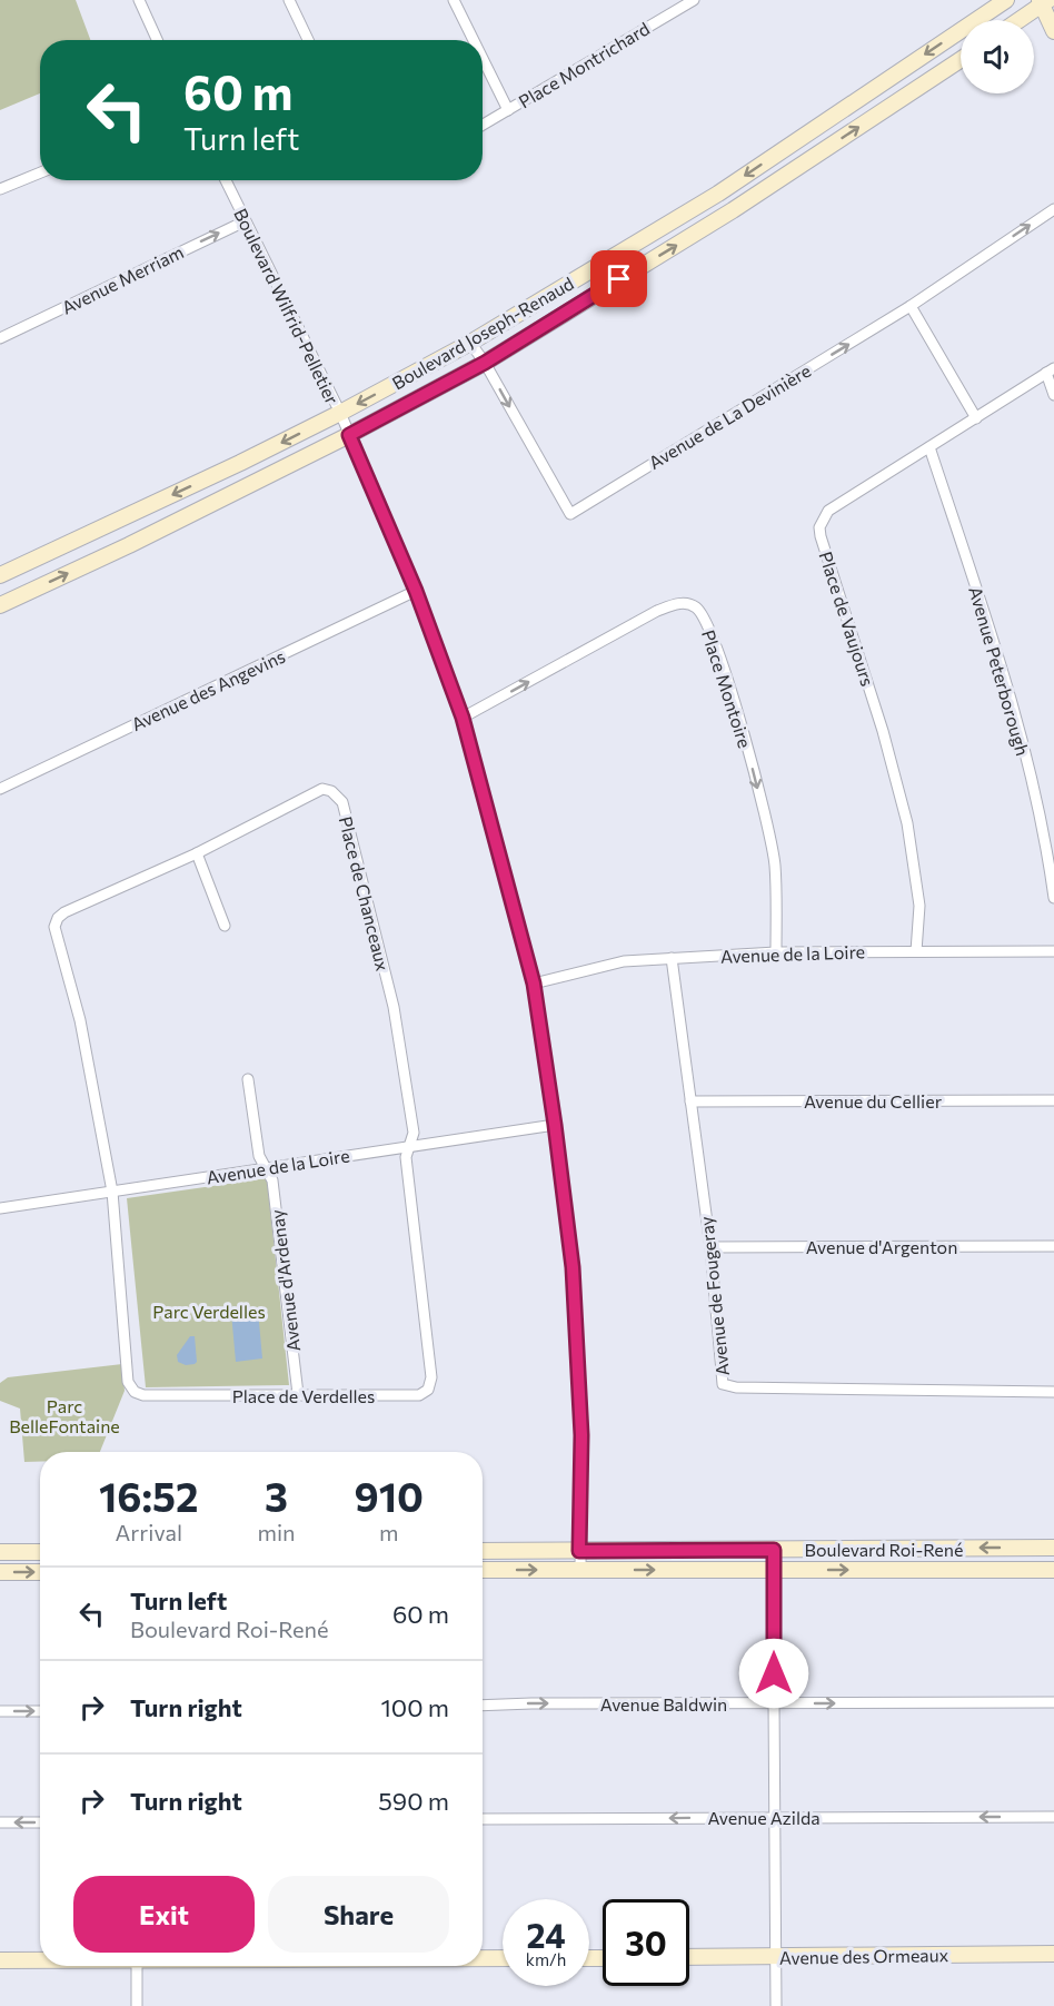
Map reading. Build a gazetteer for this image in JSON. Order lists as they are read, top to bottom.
{
  "streets": {
    "street": [
      "Place Montrichard",
      "Avenue Merriam",
      "Boulevard Wilfrid-Pelletier",
      "Boulevard Joseph-Renaud",
      "Avenue de La Devinière",
      "Place de Vaujours",
      "Avenue Peterborough",
      "Place Montoire",
      "Avenue des Angevins",
      "Place de Chanceaux",
      "Avenue de la Loire",
      "Avenue du Cellier",
      "Avenue d'Argenton",
      "Avenue d'Ardenay",
      "Avenue de Fougeray",
      "Place de Verdelles",
      "Boulevard Roi-René",
      "Avenue Baldwin",
      "Avenue Azilda",
      "Avenue des Ormeaux"
    ]
  },
  "crossings": [
    ["Avenue Merriam", "Boulevard Wilfrid-Pelletier"],
    ["Boulevard Wilfrid-Pelletier", "Boulevard Joseph-Renaud"],
    ["Boulevard Wilfrid-Pelletier", "Place Montoire"],
    ["Boulevard Wilfrid-Pelletier", "Avenue des Angevins"],
    ["Boulevard Wilfrid-Pelletier", "Avenue de la Loire"],
    ["Boulevard Wilfrid-Pelletier", "Boulevard Roi-René"],
    ["Boulevard Joseph-Renaud", "Avenue de La Devinière"],
    ["Place de Vaujours", "Avenue Peterborough"],
    ["Place de Vaujours", "Avenue de la Loire"],
    ["Place Montoire", "Avenue de la Loire"],
    ["Place de Chanceaux", "Avenue de la Loire"],
    ["Place de Chanceaux", "Place de Verdelles"],
    ["Avenue de la Loire", "Avenue d'Ardenay"],
    ["Avenue de la Loire", "Avenue de Fougeray"],
    ["Avenue de la Loire", "Place de Verdelles"],
    ["Avenue du Cellier", "Avenue de Fougeray"],
    ["Avenue d'Argenton", "Avenue de Fougeray"],
    ["Avenue d'Ardenay", "Place de Verdelles"]
  ],
  "one_way": ["Avenue Merriam", "Avenue Baldwin", "Avenue Azilda"],
  "parks": ["Parc Verdelles", "Parc BelleFontaine"],
  "page": {
    "turn": ["60 m", "Turn left"],
    "eta": [
      "16:52",
      "Arrival",
      "3",
      "min",
      "910",
      "m"
    ],
    "list": [
      {
        "name": "Turn left",
        "note": "Boulevard Roi-René",
        "value": "60 m"
      },
      {
        "name": "Turn right",
        "value": "100 m"
      },
      {
        "name": "Turn right",
        "value": "590 m"
      }
    ],
    "buttons": ["Exit", "Share"],
    "speed": "24 km/h",
    "limit": "30"
  }
}
